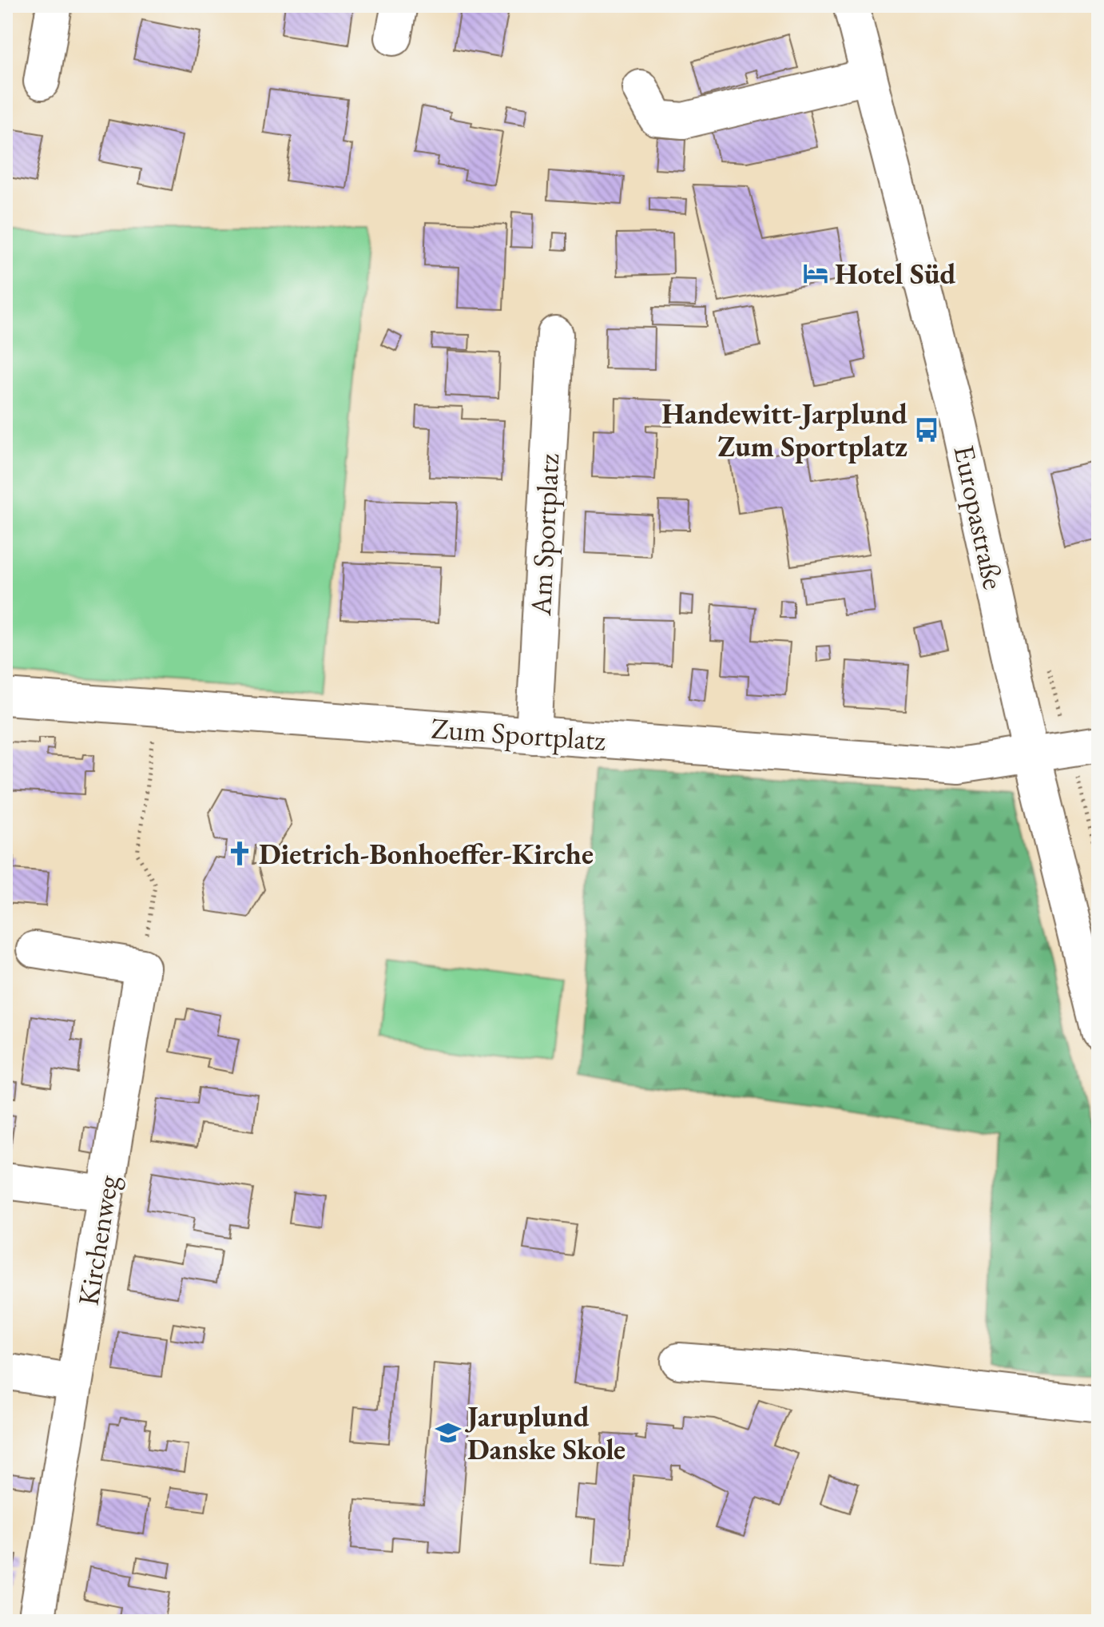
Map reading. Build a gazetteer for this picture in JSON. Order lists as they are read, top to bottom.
{
  "streets": {
    "street": [
      "Europastraße",
      "Am Sportplatz",
      "Zum Sportplatz",
      "Kirchenweg"
    ]
  },
  "crossings": [
    ["Europastraße", "Zum Sportplatz"],
    ["Am Sportplatz", "Zum Sportplatz"]
  ],
  "places": {
    "hotel": ["Hotel Süd"],
    "bus stop": ["Handewitt-Jarplund Zum Sportplatz"],
    "church": ["Dietrich-Bonhoeffer-Kirche"],
    "school or university": ["Jaruplund Danske Skole"]
  }
}
